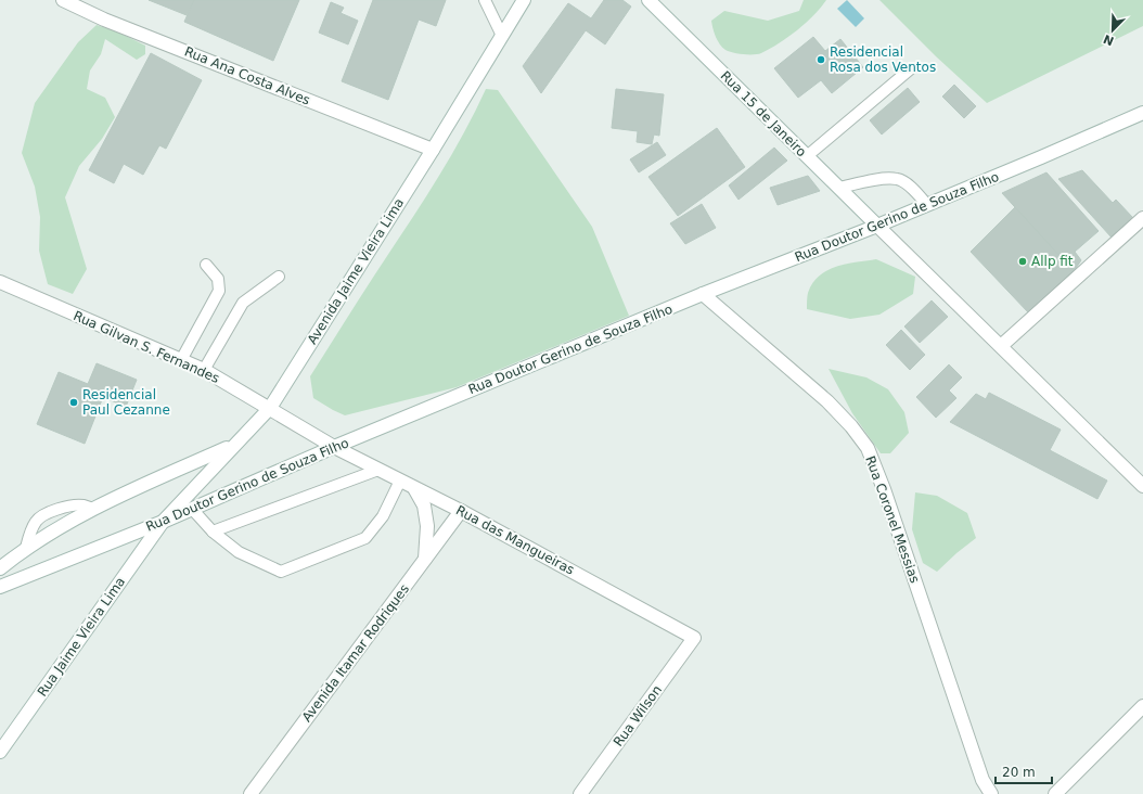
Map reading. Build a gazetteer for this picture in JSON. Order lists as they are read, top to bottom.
{
  "streets": {
    "street": [
      "Rua Ana Costa Alves",
      "Rua 15 de Janeiro",
      "Rua Doutor Gerino de Souza Filho",
      "Avenida Jaime Vieira Lima",
      "Rua Gilvan S. Fernandes",
      "Rua Coronel Messias",
      "Rua das Mangueiras",
      "Rua Jaime Vieira Lima",
      "Avenida Itamar Rodriques",
      "Rua Wilson"
    ]
  },
  "crossings": [
    ["Rua Ana Costa Alves", "Avenida Jaime Vieira Lima"],
    ["Rua 15 de Janeiro", "Rua Doutor Gerino de Souza Filho"],
    ["Rua Doutor Gerino de Souza Filho", "Avenida Jaime Vieira Lima"],
    ["Rua Doutor Gerino de Souza Filho", "Rua Gilvan S. Fernandes"],
    ["Rua Doutor Gerino de Souza Filho", "Rua Coronel Messias"],
    ["Rua Doutor Gerino de Souza Filho", "Rua das Mangueiras"],
    ["Rua Doutor Gerino de Souza Filho", "Rua Jaime Vieira Lima"],
    ["Avenida Jaime Vieira Lima", "Rua Gilvan S. Fernandes"],
    ["Avenida Jaime Vieira Lima", "Rua Jaime Vieira Lima"],
    ["Rua Gilvan S. Fernandes", "Rua das Mangueiras"],
    ["Rua das Mangueiras", "Avenida Itamar Rodriques"],
    ["Rua das Mangueiras", "Rua Wilson"]
  ],
  "places": ["Residencial Rosa dos Ventos", "Allp fit", "Residencial Paul Cezanne"],
  "scale_bar": "20 m",
  "north": "bottom left"
}
